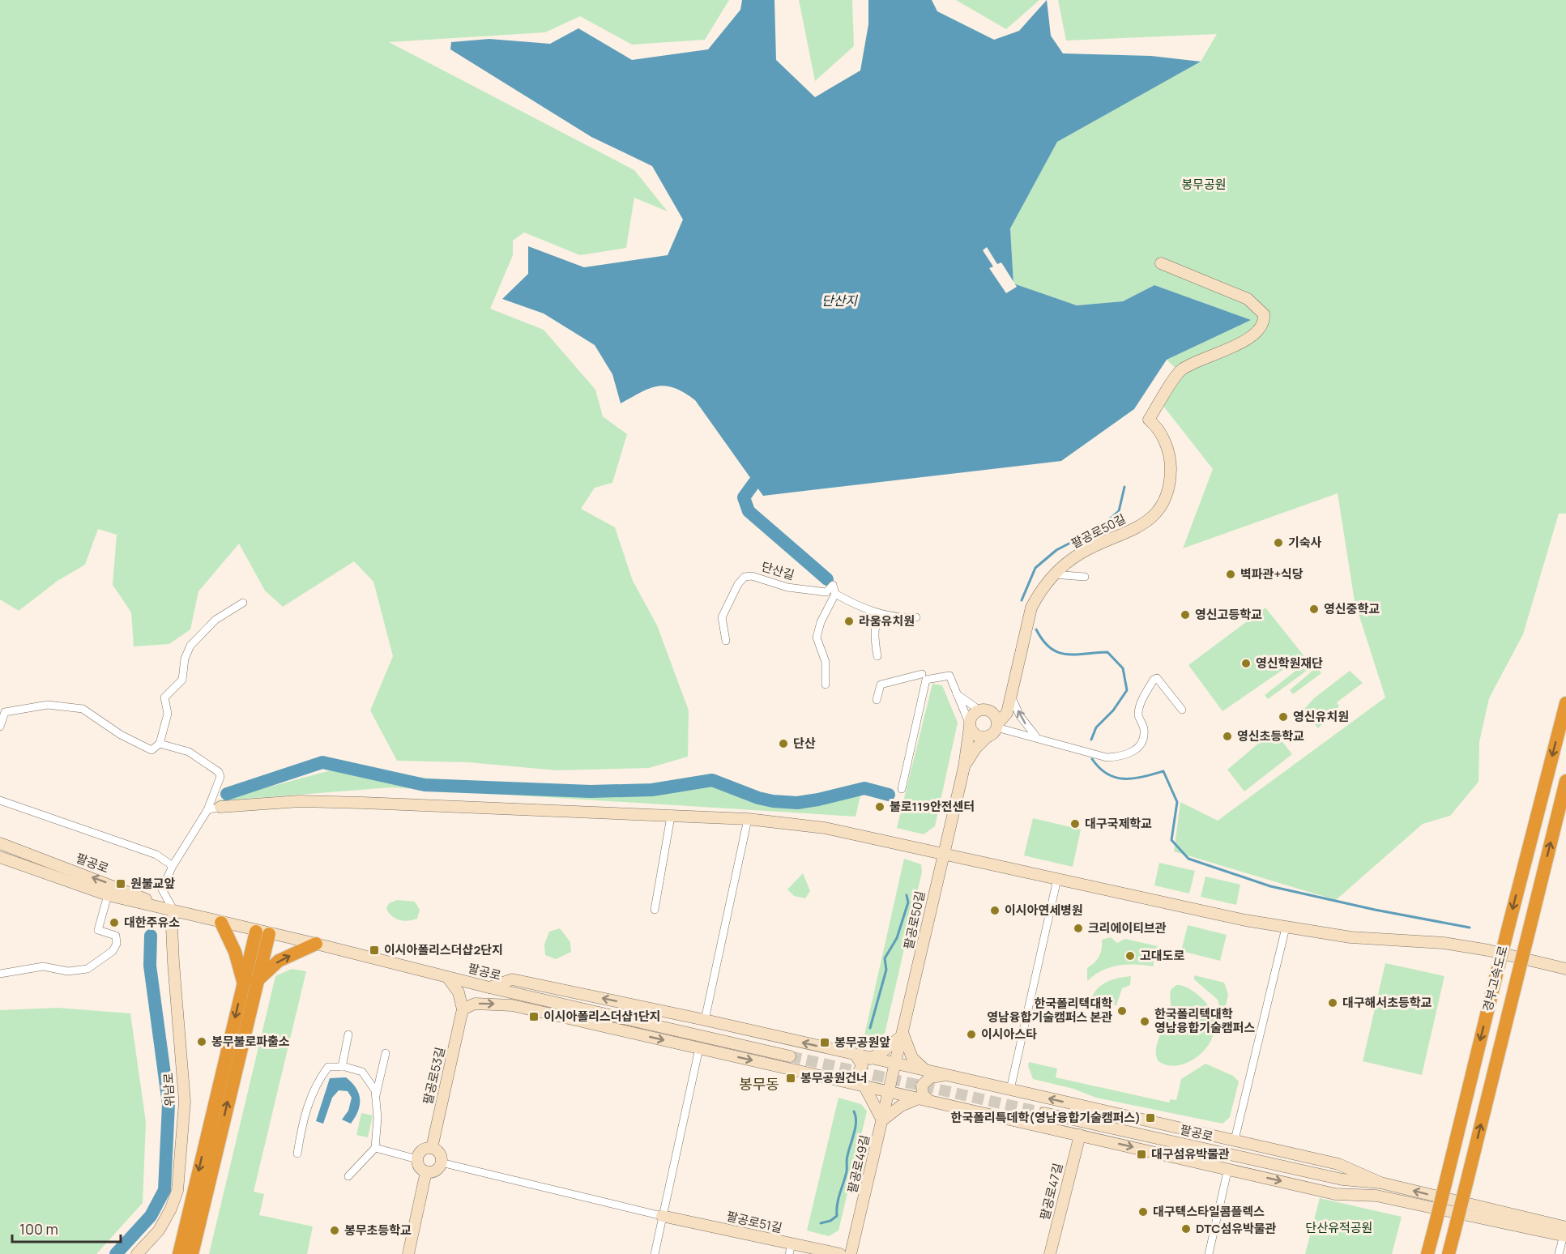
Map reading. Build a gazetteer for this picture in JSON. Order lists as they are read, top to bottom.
{
  "streets": {
    "highway": ["경부고속도로"],
    "main road": [
      "팔공로50길",
      "팔공로",
      "팔공로53길",
      "위남로",
      "팔공로49길",
      "팔공로47길",
      "팔공로51길"
    ],
    "street": ["단산길"]
  },
  "crossings": [
    ["팔공로50길", "팔공로49길"],
    ["팔공로", "위남로"]
  ],
  "districts": ["봉무동"],
  "water": ["단산지"],
  "parks": ["봉무공원", "단산유적공원"],
  "places": {
    "other": [
      "기숙사",
      "벽파관+식당",
      "영신중학교",
      "영신고등학교",
      "라움유치원",
      "영신학원재단",
      "영신유치원",
      "영신초등학교",
      "단산",
      "불로119안전센터",
      "대구국제학교",
      "이시아연세병원",
      "대한주유소",
      "크리에이티브관",
      "고대도로",
      "대구해서초등학교",
      "한국폴리텍대학 영남융합기술캠퍼스 본관",
      "한국폴리텍대학 영남융합기술캠퍼스",
      "이시아스타",
      "봉무불로파출소",
      "대구텍스타일콤플렉스",
      "DTC섬유박물관",
      "봉무초등학교"
    ],
    "transit": [
      "원불교앞",
      "이시아폴리스더샵2단지",
      "이시아폴리스더샵1단지",
      "봉무공원앞",
      "봉무공원건너",
      "한국폴리특데학(영남융합기술캠퍼스)",
      "대구섬유박물관"
    ]
  },
  "scale_bar": "100 m"
}
